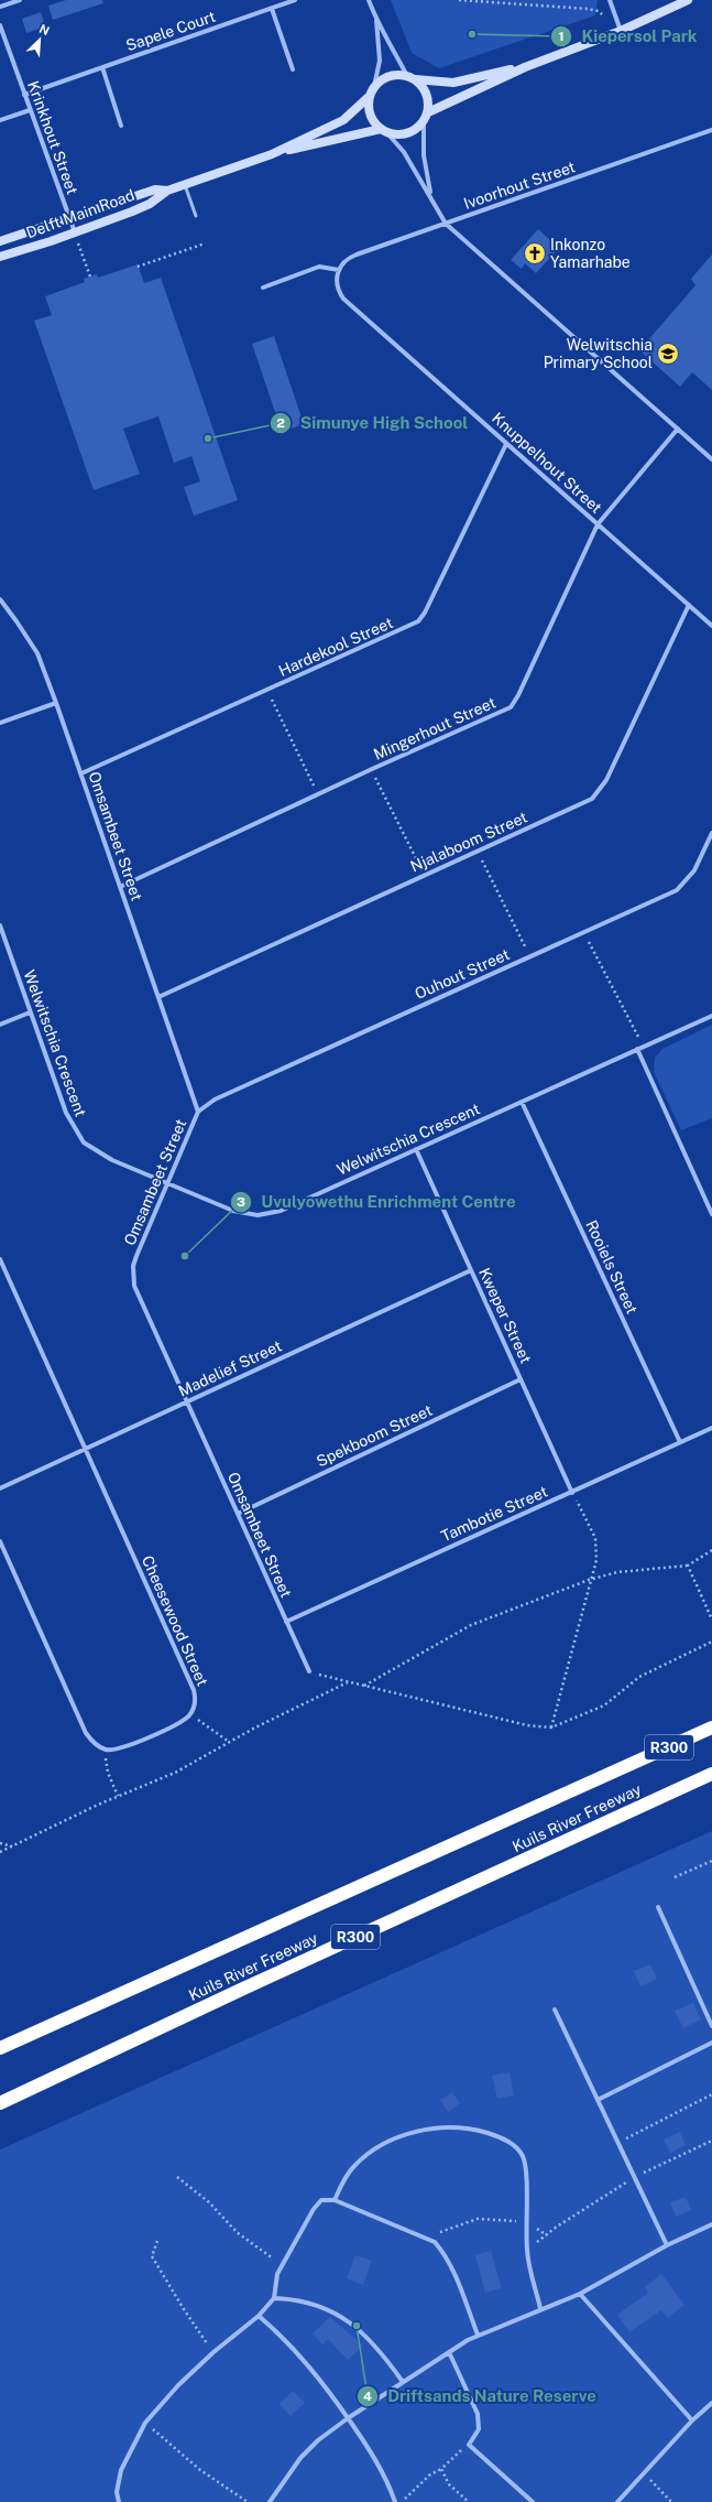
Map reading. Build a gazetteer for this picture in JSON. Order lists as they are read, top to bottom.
{
  "streets": {
    "highway": ["R300", "Kuils River Freeway"],
    "street": [
      "Sapele Court",
      "Krinkhout Street",
      "Ivoorhout Street",
      "Delft Main Road",
      "Knuppelhout Street",
      "Hardekool Street",
      "Mingerhout Street",
      "Omsambeet Street",
      "Njalaboom Street",
      "Ouhout Street",
      "Welwitschia Crescent",
      "Rooiels Street",
      "Kweper Street",
      "Madelief Street",
      "Spekboom Street",
      "Tambotie Street",
      "Cheesewood Street"
    ]
  },
  "crossings": [
    ["Sapele Court", "Krinkhout Street"],
    ["Krinkhout Street", "Delft Main Road"],
    ["Ivoorhout Street", "Knuppelhout Street"],
    ["Knuppelhout Street", "Hardekool Street"],
    ["Knuppelhout Street", "Mingerhout Street"],
    ["Knuppelhout Street", "Njalaboom Street"],
    ["Hardekool Street", "Omsambeet Street"],
    ["Mingerhout Street", "Omsambeet Street"],
    ["Omsambeet Street", "Njalaboom Street"],
    ["Omsambeet Street", "Ouhout Street"],
    ["Omsambeet Street", "Welwitschia Crescent"],
    ["Omsambeet Street", "Madelief Street"],
    ["Omsambeet Street", "Spekboom Street"],
    ["Omsambeet Street", "Tambotie Street"],
    ["Welwitschia Crescent", "Rooiels Street"],
    ["Welwitschia Crescent", "Kweper Street"],
    ["Rooiels Street", "Tambotie Street"],
    ["Kweper Street", "Madelief Street"],
    ["Kweper Street", "Spekboom Street"],
    ["Kweper Street", "Tambotie Street"],
    ["Madelief Street", "Cheesewood Street"]
  ],
  "places": {
    "other": [
      "Kiepersol Park",
      "Simunye High School",
      "Uvulyowethu Enrichment Centre",
      "Driftsands Nature Reserve"
    ],
    "church": ["Inkonzo Yamarhabe"],
    "school or university": ["Welwitschia Primary School"]
  },
  "north": "top right"
}
